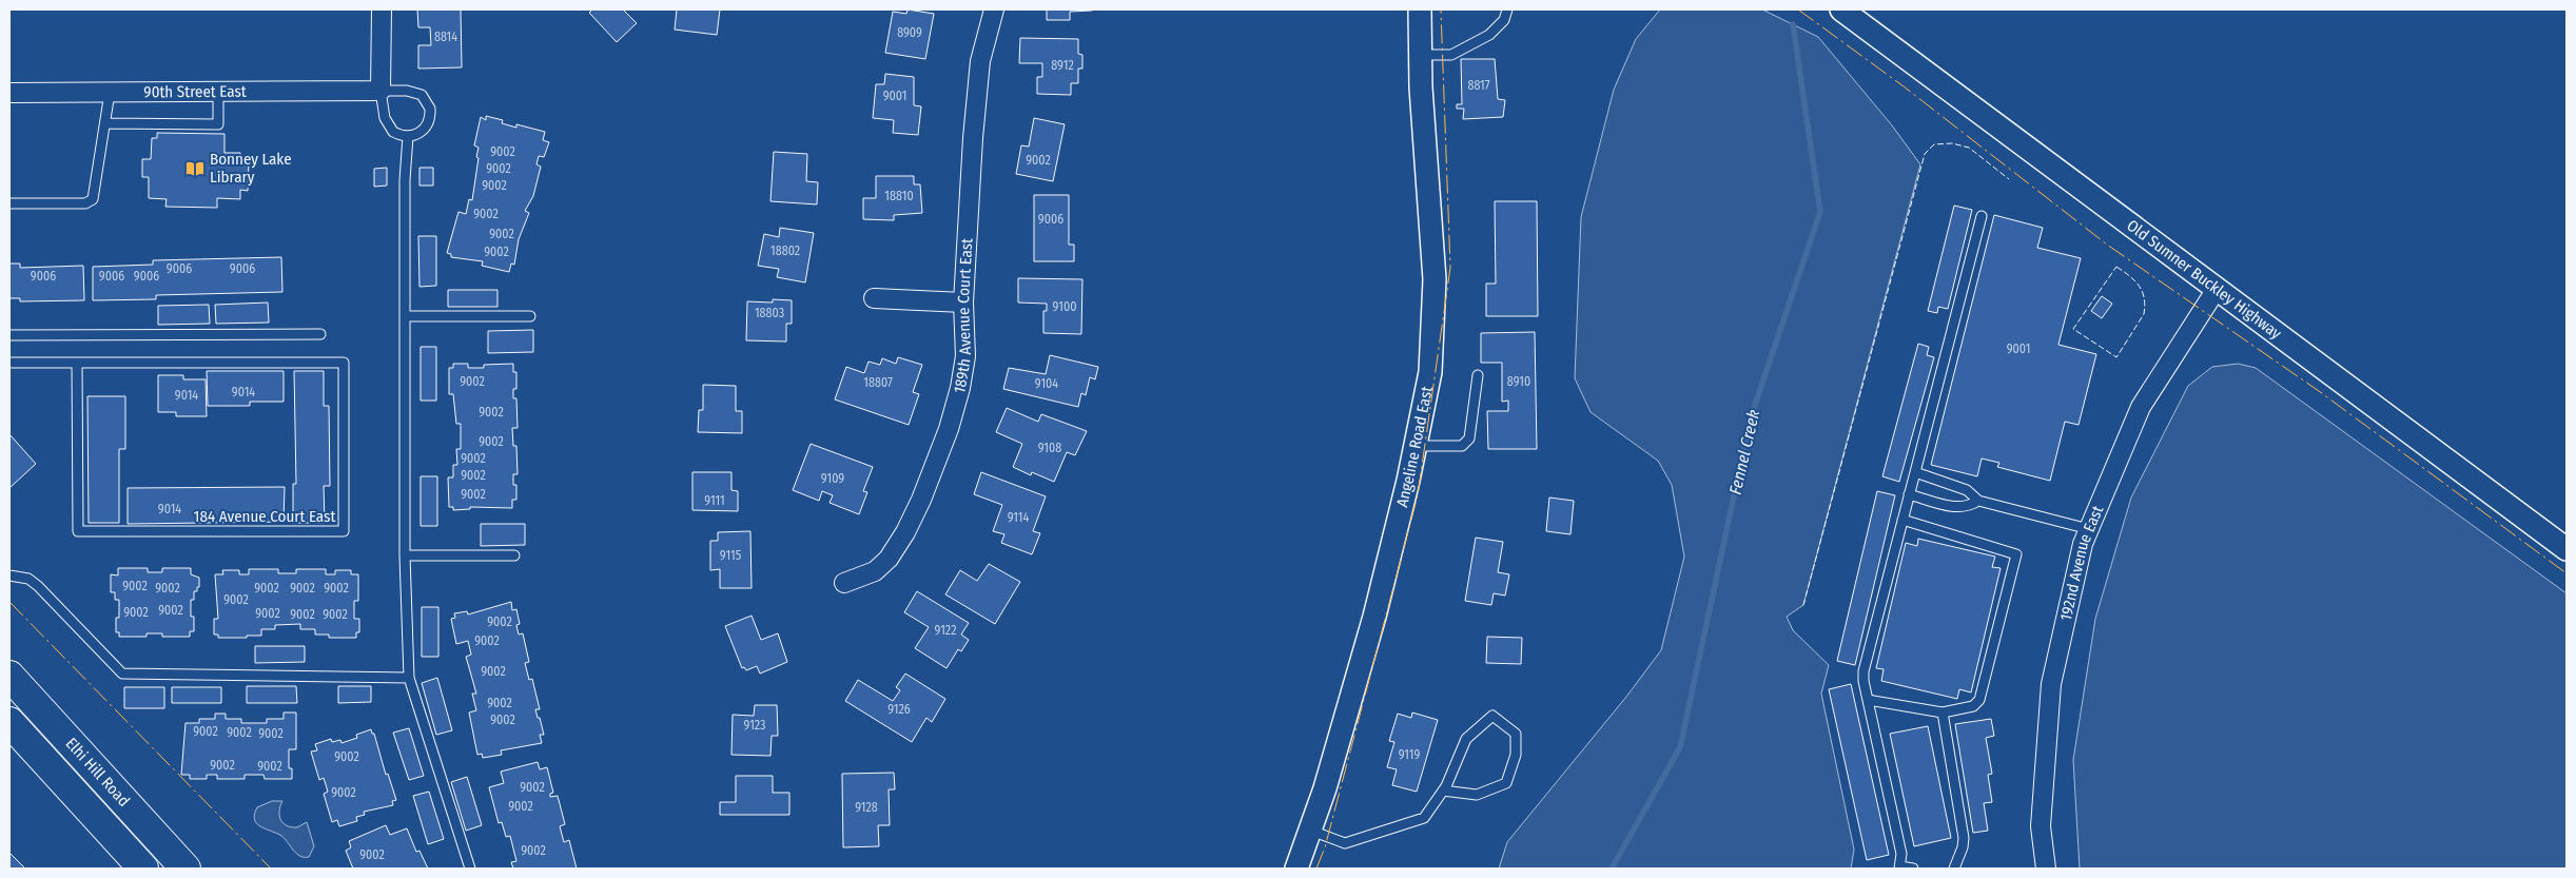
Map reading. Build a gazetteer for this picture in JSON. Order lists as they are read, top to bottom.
{
  "streets": {
    "highway": ["Elhi Hill Road"],
    "street": [
      "90th Street East",
      "Old Sumner Buckley Highway",
      "189th Avenue Court East",
      "Angeline Road East",
      "192nd Avenue East"
    ],
    "lane": ["184 Avenue Court East"]
  },
  "crossings": [
    ["Old Sumner Buckley Highway", "192nd Avenue East"]
  ],
  "water": ["Fennel Creek"],
  "places": {
    "library": ["Bonney Lake Library"]
  },
  "house_numbers": [
    "8909",
    "8814",
    "8912",
    "8817",
    "9001",
    "9002",
    "9002",
    "9002",
    "9002",
    "18810",
    "9002",
    "9006",
    "9002",
    "18802",
    "9002",
    "9006",
    "9006",
    "9006",
    "9006",
    "9006",
    "9100",
    "18803",
    "9001",
    "9002",
    "8910",
    "18807",
    "9104",
    "9014",
    "9014",
    "9002",
    "9002",
    "9108",
    "9002",
    "9002",
    "9109",
    "9002",
    "9111",
    "9014",
    "9114",
    "9115",
    "9002",
    "9002",
    "9002",
    "9002",
    "9002",
    "9002",
    "9002",
    "9002",
    "9002",
    "9002",
    "9002",
    "9002",
    "9122",
    "9002",
    "9002",
    "9002",
    "9126",
    "9002",
    "9123",
    "9002",
    "9002",
    "9002",
    "9119",
    "9002",
    "9002",
    "9002",
    "9002",
    "9002",
    "9002",
    "9128",
    "9002",
    "9002"
  ]
}
